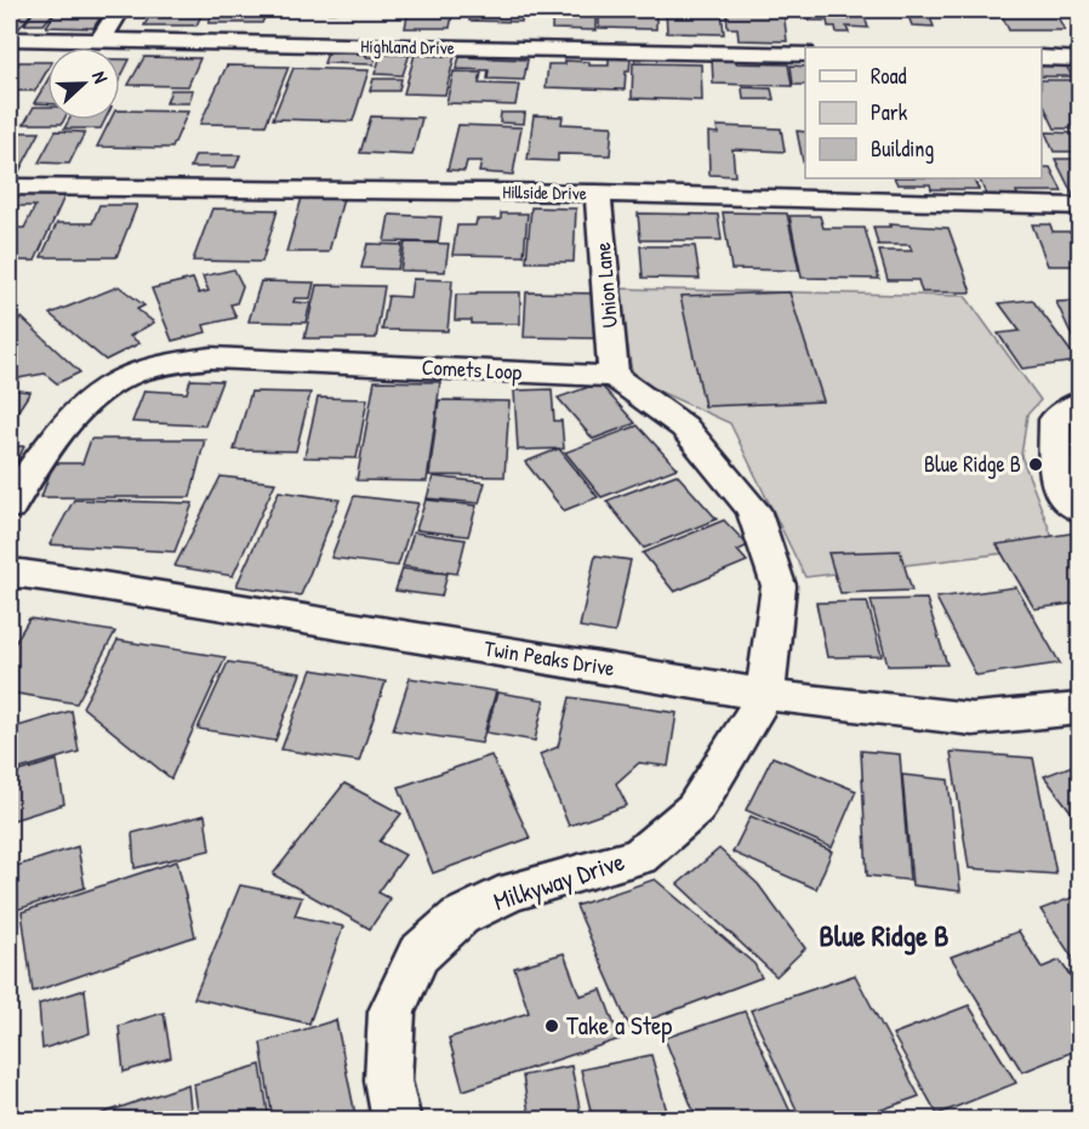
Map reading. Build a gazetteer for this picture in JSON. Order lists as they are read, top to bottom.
{
  "streets": {
    "street": [
      "Highland Drive",
      "Hillside Drive",
      "Union Lane",
      "Comets Loop",
      "Twin Peaks Drive",
      "Milkyway Drive"
    ]
  },
  "crossings": [
    ["Hillside Drive", "Union Lane"],
    ["Union Lane", "Comets Loop"],
    ["Twin Peaks Drive", "Milkyway Drive"]
  ],
  "districts": ["Blue Ridge B"],
  "places": ["Blue Ridge B", "Take a Step"],
  "legend": ["Road", "Park", "Building"],
  "north": "right"
}
